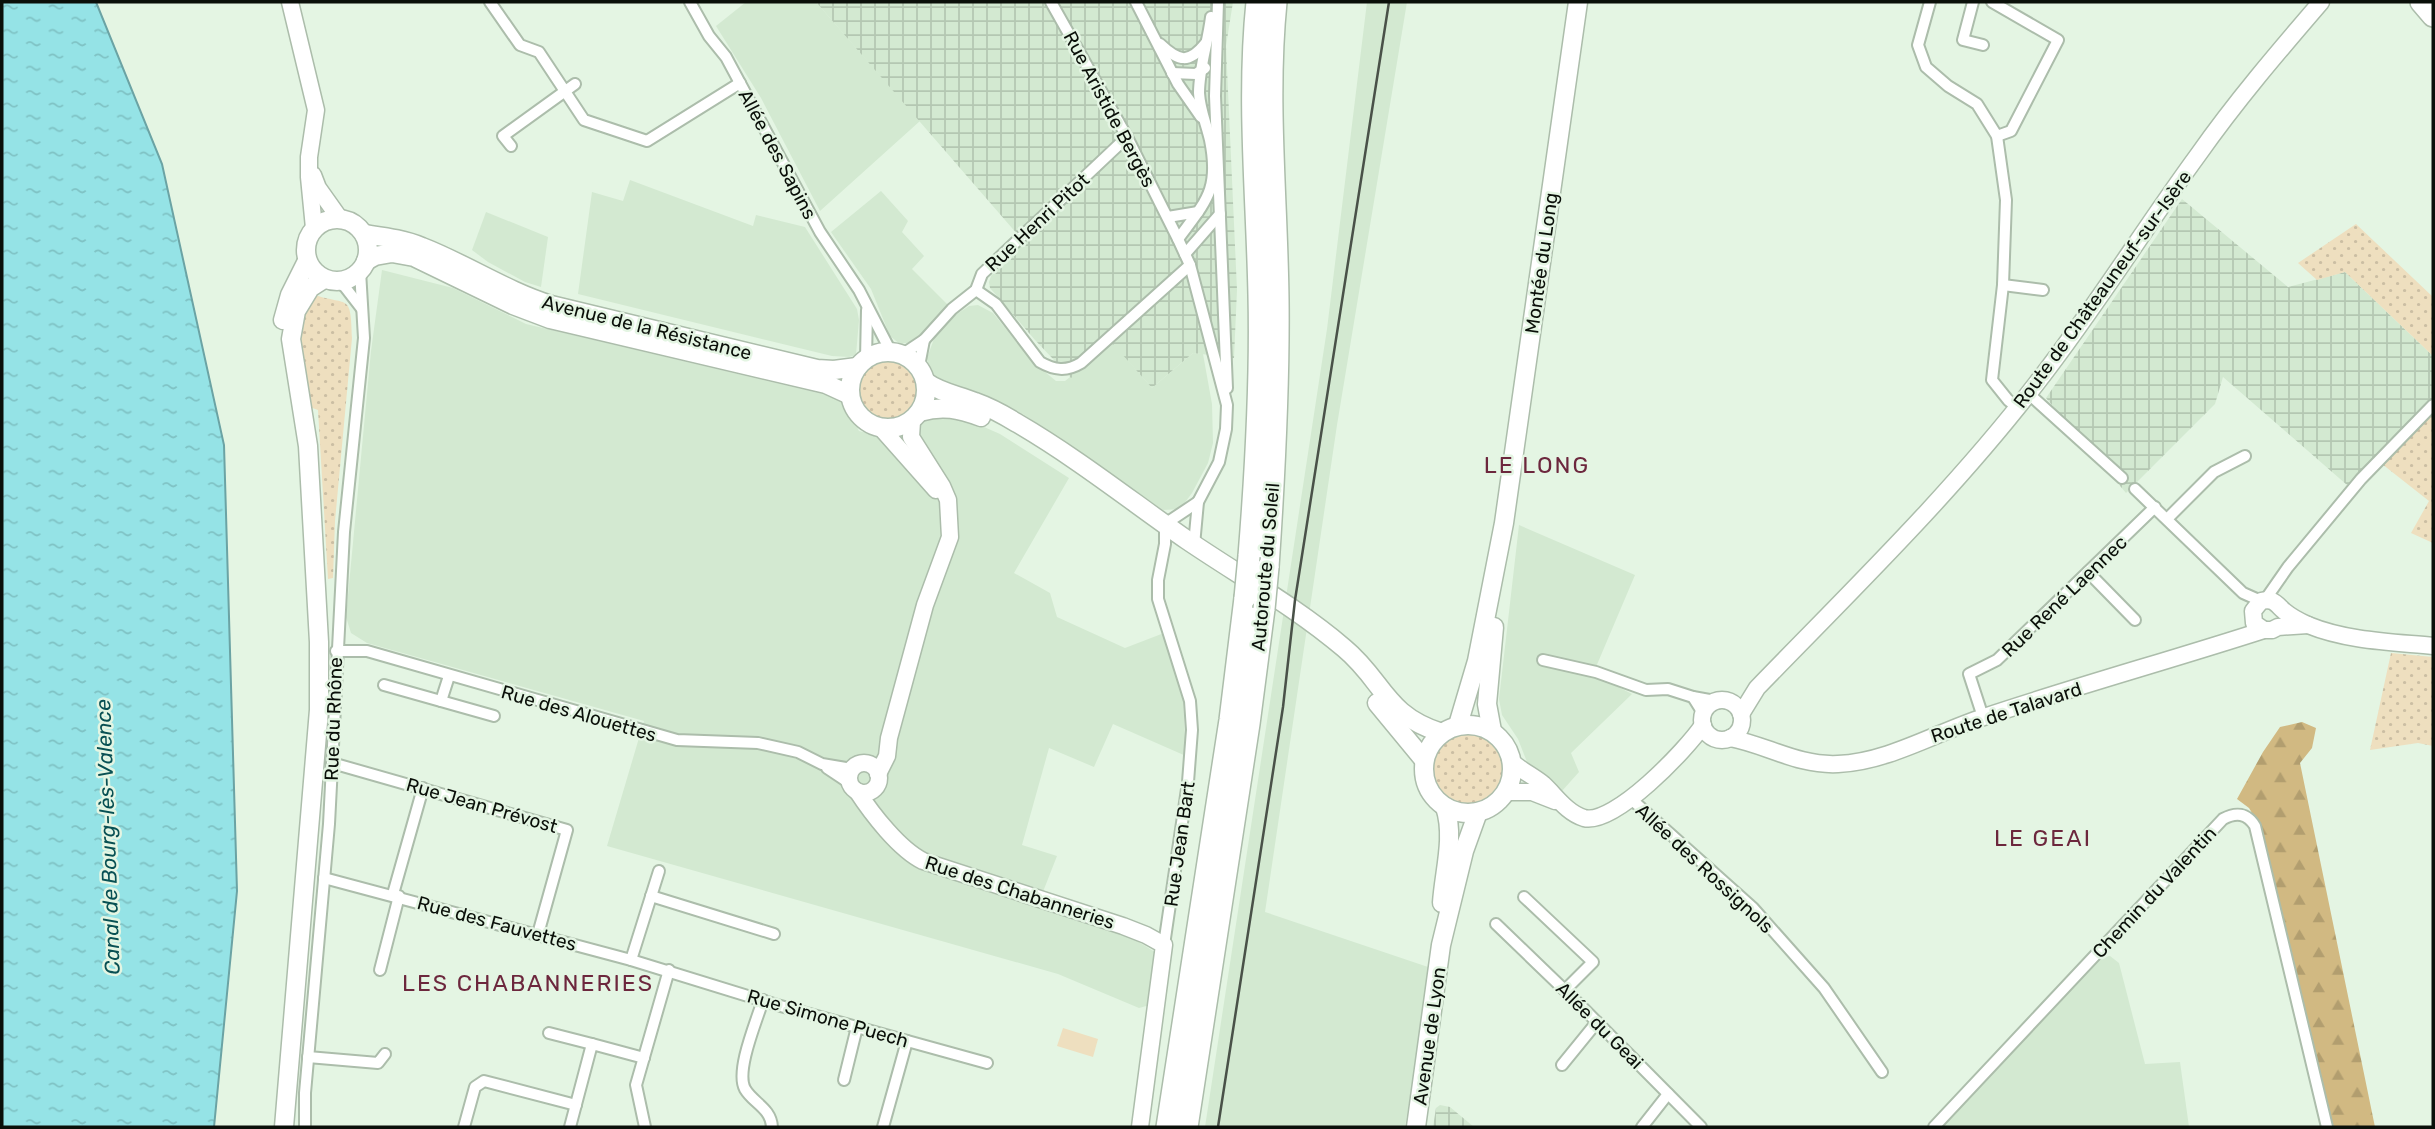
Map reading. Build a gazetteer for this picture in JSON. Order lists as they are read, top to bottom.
{
  "streets": {
    "highway": ["Autoroute du Soleil"],
    "main road": ["Montée du Long", "Avenue de la Résistance", "Avenue de Lyon"],
    "street": [
      "Rue Aristide Bergès",
      "Allée des Sapins",
      "Rue Henri Pitot",
      "Route de Châteauneuf-sur-Isère",
      "Rue René Laennec",
      "Route de Talavard",
      "Rue des Alouettes",
      "Rue du Rhône",
      "Rue Jean Prévost",
      "Rue Jean Bart",
      "Allée des Rossignols",
      "Rue des Chabanneries",
      "Chemin du Valentin",
      "Rue des Fauvettes",
      "Rue Simone Puech",
      "Allée du Geai"
    ]
  },
  "crossings": [
    ["Rue Aristide Bergès", "Rue Henri Pitot"],
    ["Allée des Sapins", "Rue Henri Pitot"],
    ["Allée des Sapins", "Avenue de la Résistance"],
    ["Rue Henri Pitot", "Avenue de la Résistance"],
    ["Montée du Long", "Avenue de Lyon"],
    ["Route de Châteauneuf-sur-Isère", "Route de Talavard"],
    ["Avenue de la Résistance", "Rue du Rhône"],
    ["Rue René Laennec", "Route de Talavard"],
    ["Rue des Alouettes", "Rue du Rhône"],
    ["Rue des Alouettes", "Rue des Chabanneries"],
    ["Rue du Rhône", "Rue Jean Prévost"],
    ["Rue du Rhône", "Rue des Fauvettes"],
    ["Rue Jean Prévost", "Rue des Fauvettes"],
    ["Rue Jean Bart", "Rue des Chabanneries"],
    ["Rue des Fauvettes", "Rue Simone Puech"]
  ],
  "districts": ["LE LONG", "LE GEAI", "LES CHABANNERIES"],
  "water": ["Canal de Bourg-lès-Valence"]
}
